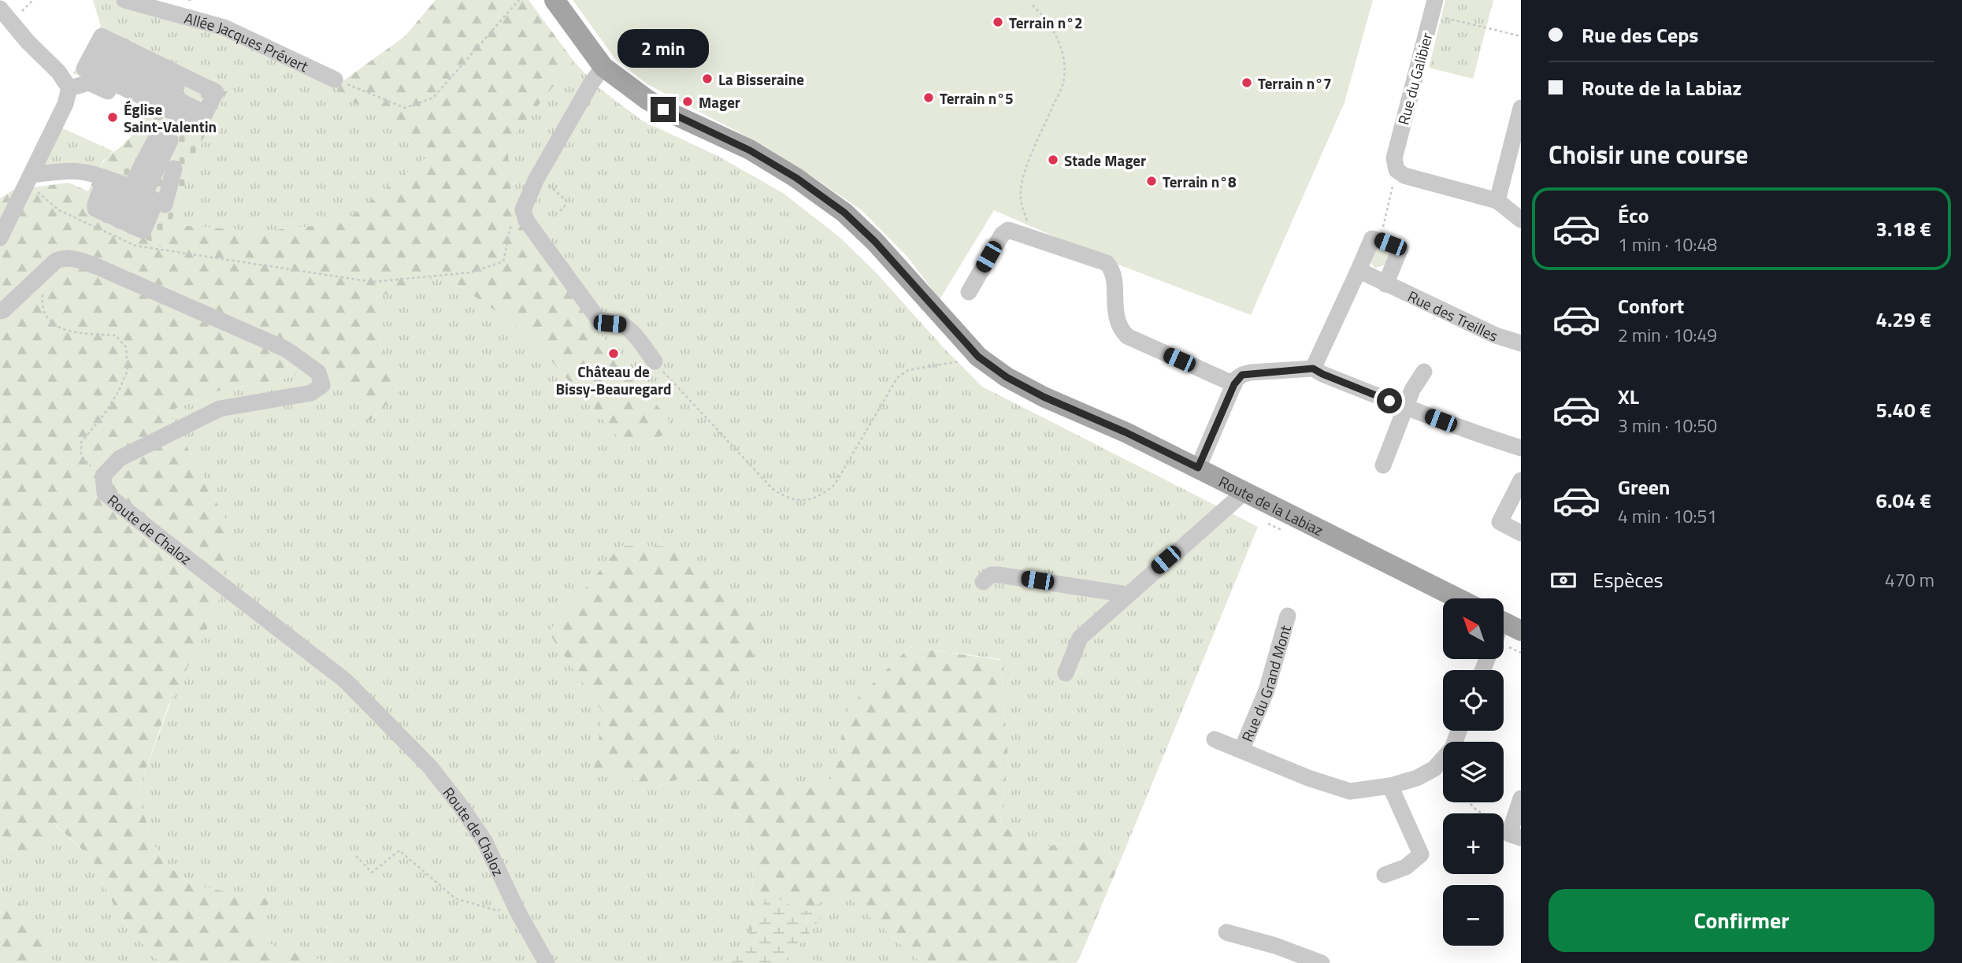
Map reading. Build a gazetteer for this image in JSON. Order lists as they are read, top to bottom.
{
  "streets": {
    "main road": ["Route de la Labiaz"],
    "street": [
      "Allée Jacques Prévert",
      "Rue du Galibier",
      "Rue des Treilles",
      "Route de Chaloz",
      "Rue du Grand Mont"
    ]
  },
  "places": [
    "Terrain n°2",
    "La Bisseraine",
    "Terrain n°7",
    "Terrain n°5",
    "Mager",
    "Église Saint-Valentin",
    "Stade Mager",
    "Terrain n°8",
    "Château de Bissy-Beauregard"
  ],
  "north": "top left",
  "page": {
    "banner": ["Rue des Ceps", "Route de la Labiaz"],
    "bubble": "2 min",
    "heading": "Choisir une course",
    "list": [
      {
        "name": "Éco",
        "note": "1 min · 10:48",
        "value": "3.18 €"
      },
      {
        "name": "Confort",
        "note": "2 min · 10:49",
        "value": "4.29 €"
      },
      {
        "name": "XL",
        "note": "3 min · 10:50",
        "value": "5.40 €"
      },
      {
        "name": "Green",
        "note": "4 min · 10:51",
        "value": "6.04 €"
      }
    ],
    "pay": ["Espèces", "470 m"],
    "map_buttons": ["+", "−"],
    "buttons": "Confirmer"
  }
}
